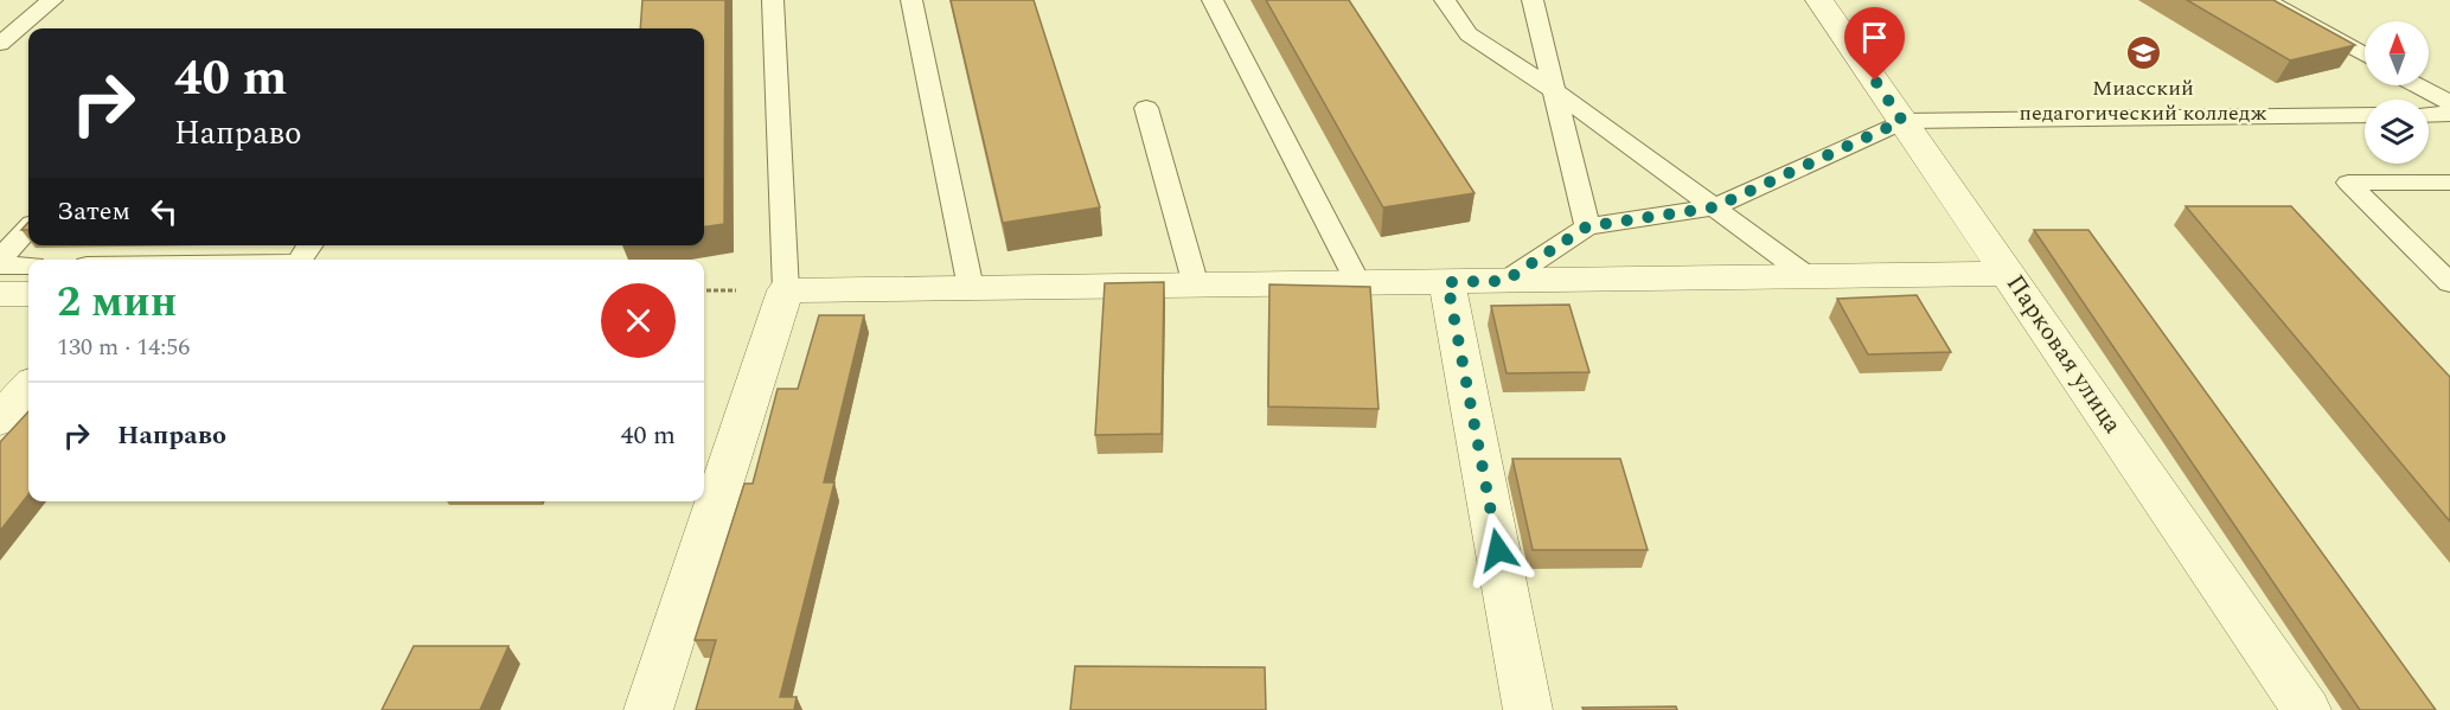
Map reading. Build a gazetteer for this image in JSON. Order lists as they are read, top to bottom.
{
  "streets": {
    "street": ["Парковая улица"]
  },
  "places": {
    "school or university": ["Миасский педагогический колледж"]
  },
  "north": "top",
  "page": {
    "turn": ["40 m", "Направо"],
    "then": "Затем",
    "heading": ["2 мин", "130 m · 14:56"],
    "list": [
      {
        "name": "Направо",
        "value": "40 m"
      }
    ]
  }
}
